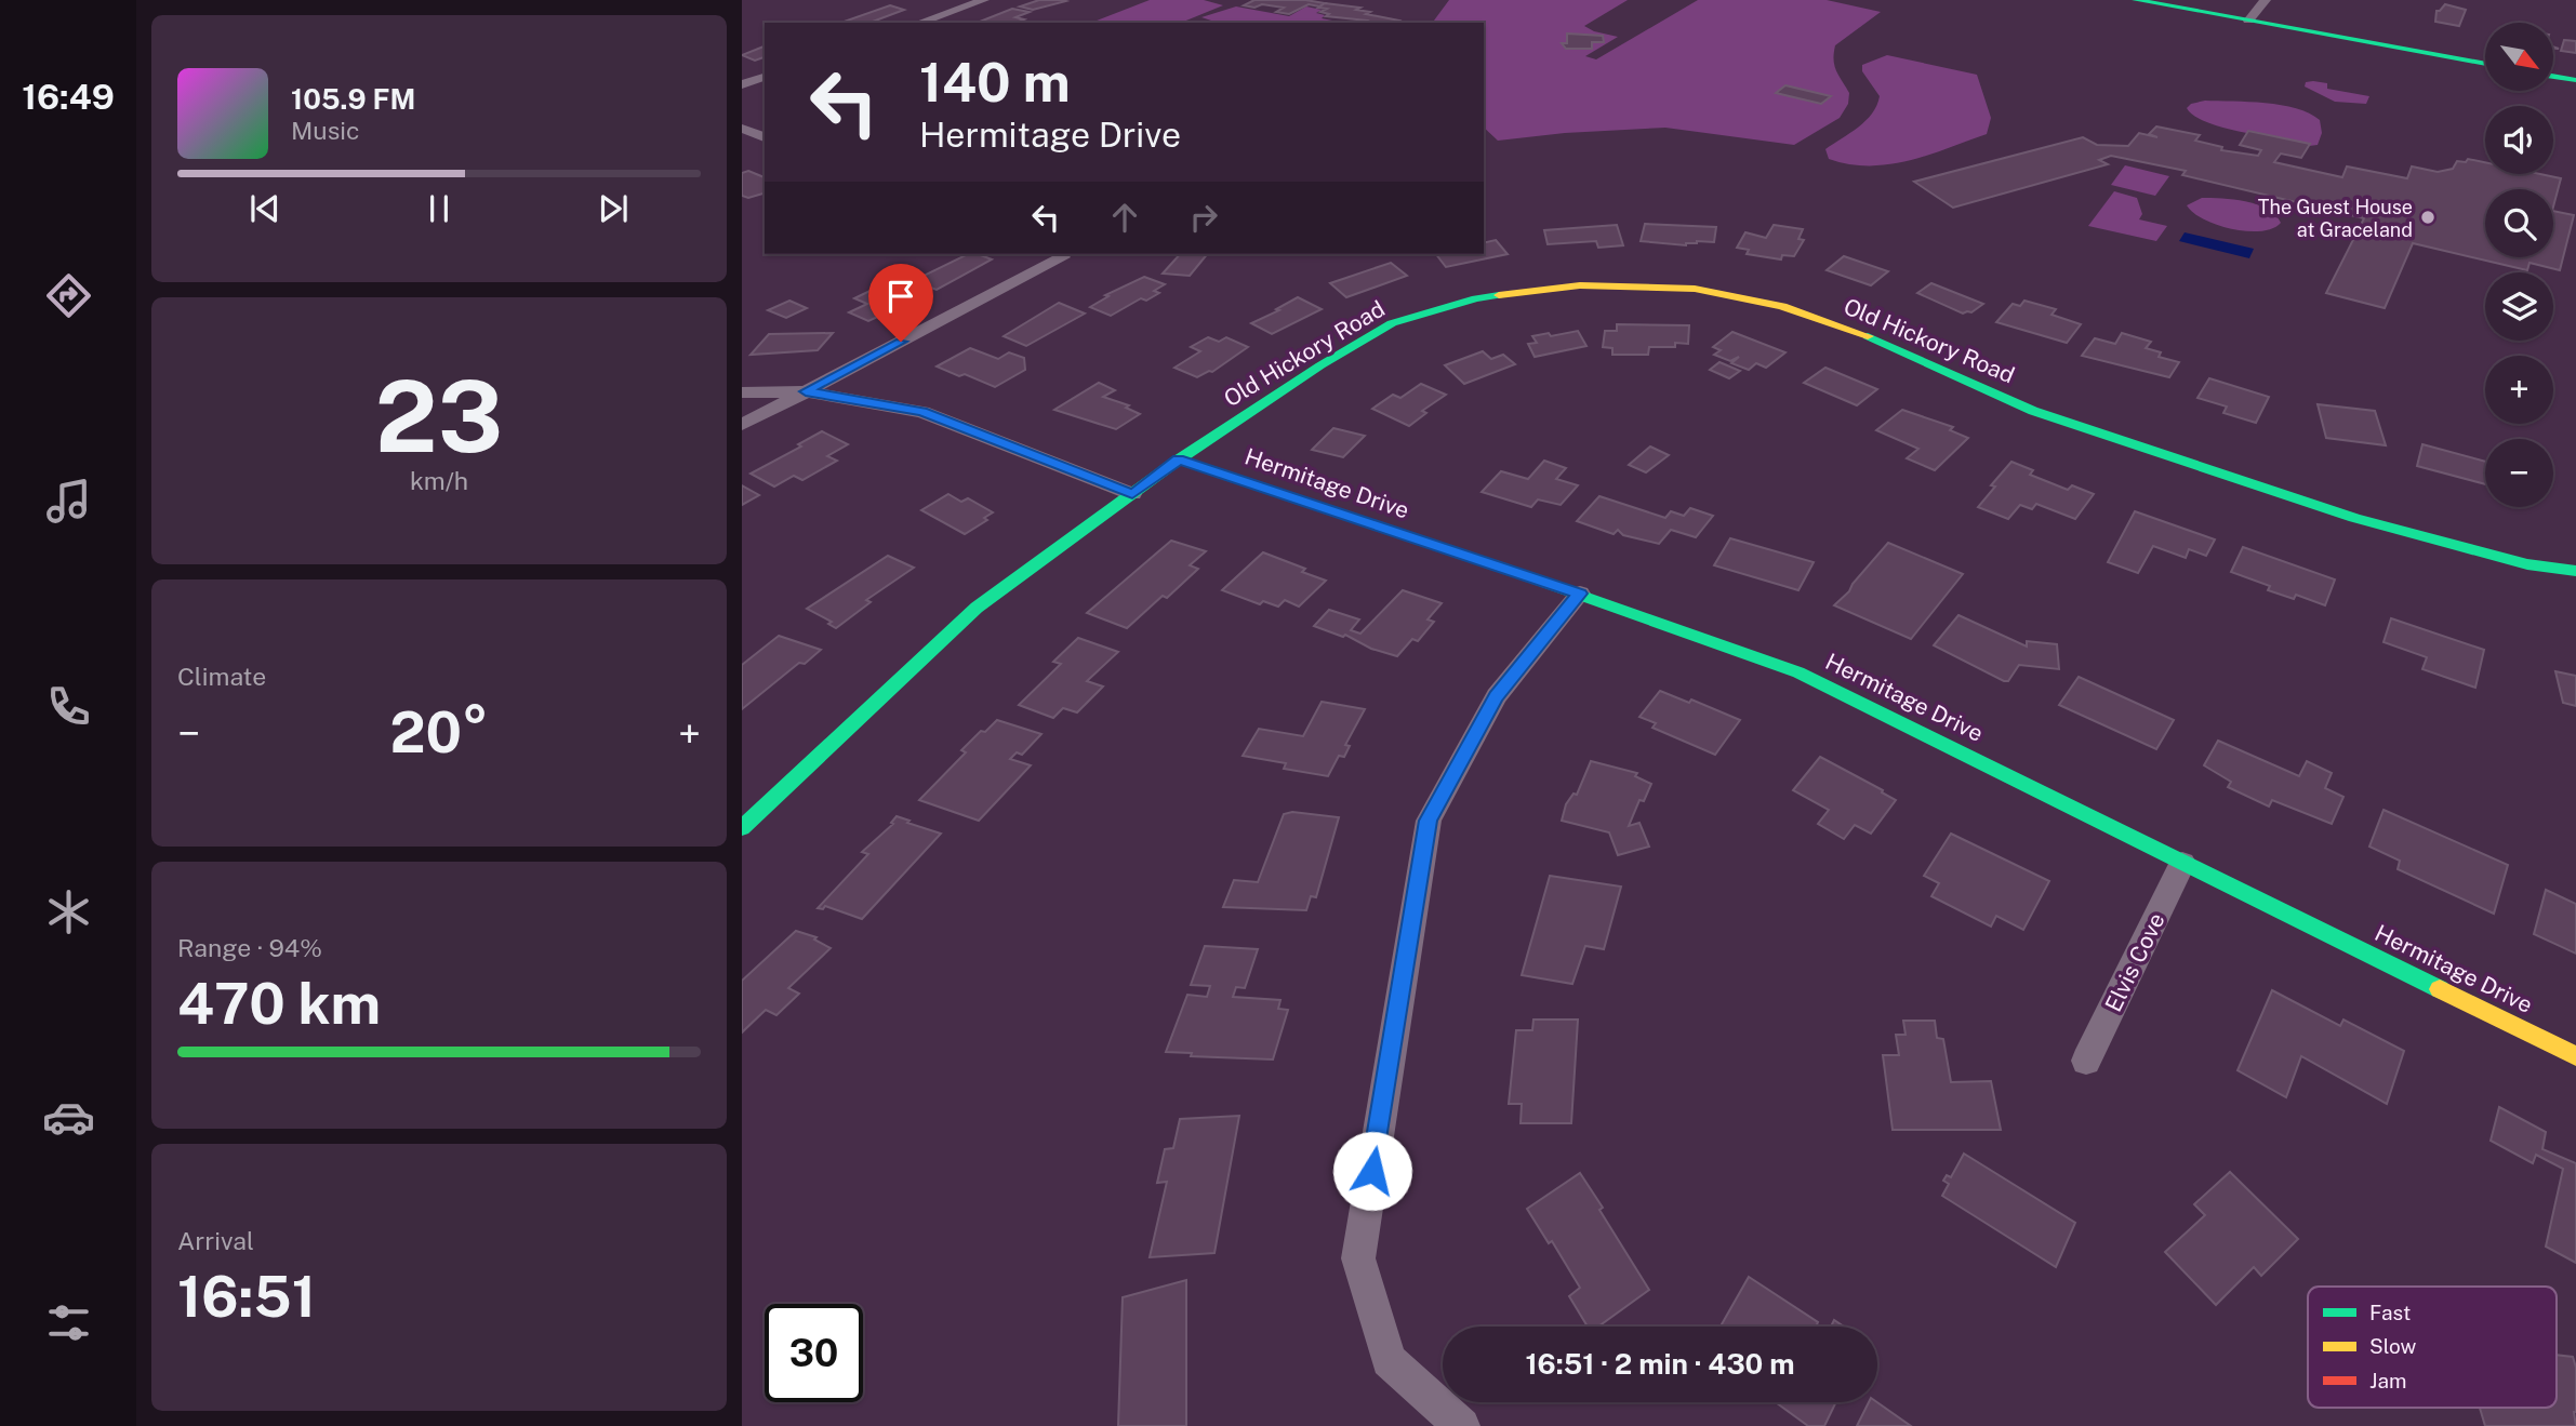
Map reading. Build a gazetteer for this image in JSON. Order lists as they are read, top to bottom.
{
  "streets": {
    "street": ["Old Hickory Road", "Hermitage Drive", "Elvis Cove"]
  },
  "crossings": [
    ["Old Hickory Road", "Hermitage Drive"],
    ["Hermitage Drive", "Elvis Cove"]
  ],
  "places": ["The Guest House at Graceland"],
  "legend": ["Fast", "Slow", "Jam"],
  "north": "bottom right",
  "page": {
    "tabs": "16:49",
    "map_buttons": ["+", "−"],
    "turn": ["140 m", "Hermitage Drive"],
    "song": ["105.9 FM", "Music"],
    "tile": [
      ["23", "km/h"],
      "Climate",
      ["Range · 94%", "470 km"],
      ["Arrival", "16:51"]
    ],
    "heat": ["−", "20°", "+"],
    "limit": "30",
    "trip": "16:51 · 2 min · 430 m"
  }
}
